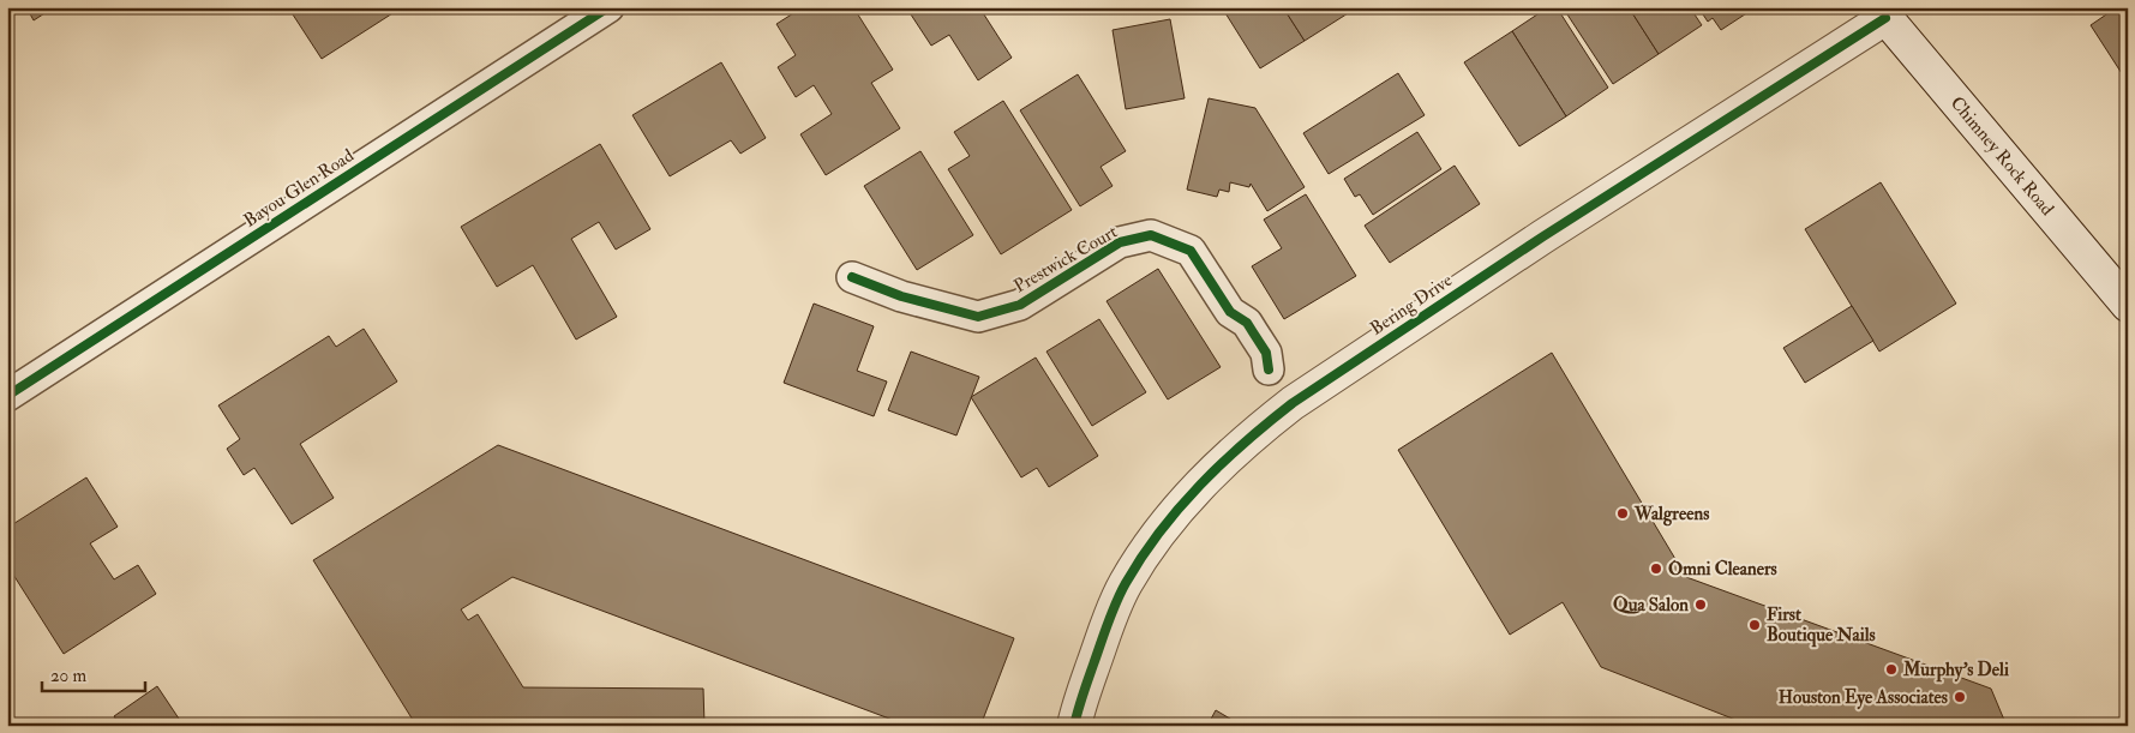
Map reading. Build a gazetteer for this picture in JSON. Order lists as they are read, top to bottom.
{
  "streets": {
    "street": [
      "Chimney Rock Road",
      "Bayou Glen Road",
      "Prestwick Court",
      "Bering Drive"
    ]
  },
  "crossings": [
    ["Chimney Rock Road", "Bering Drive"],
    ["Prestwick Court", "Bering Drive"]
  ],
  "places": [
    "Walgreens",
    "Omni Cleaners",
    "Qua Salon",
    "First Boutique Nails",
    "Murphy’s Deli",
    "Houston Eye Associates"
  ],
  "scale_bar": "20 m"
}
